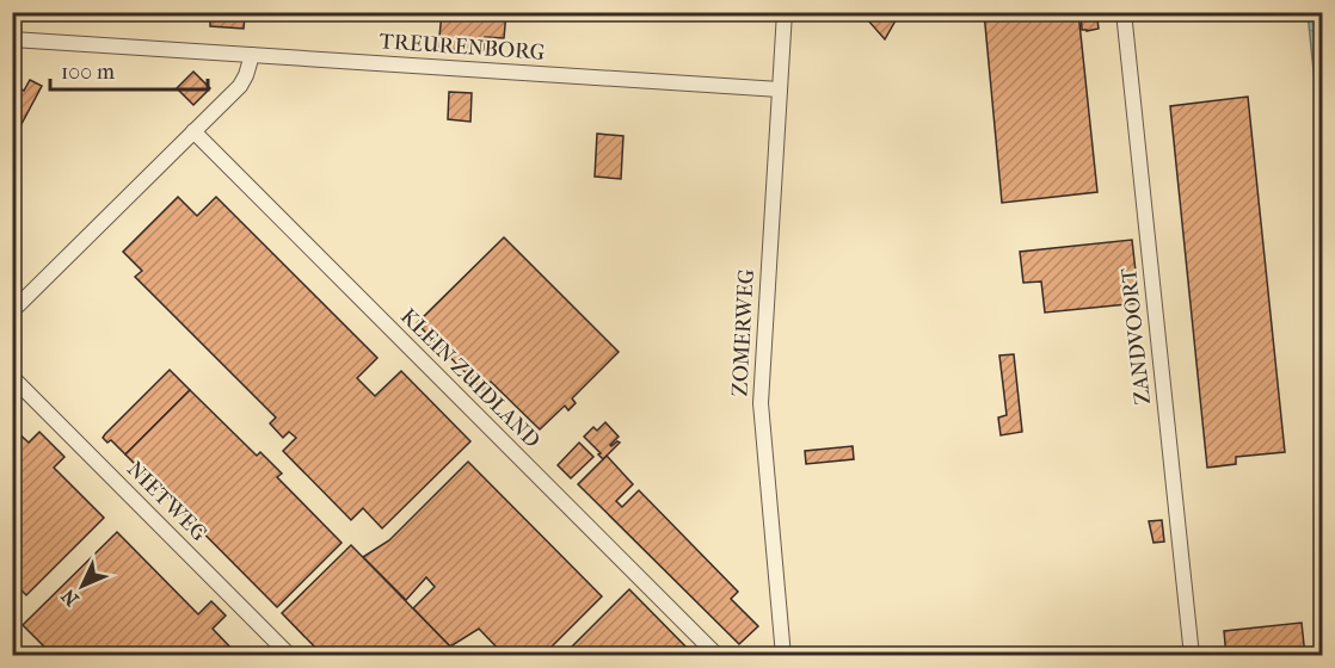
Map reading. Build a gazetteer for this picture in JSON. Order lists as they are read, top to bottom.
{
  "streets": {
    "street": [
      "TREURENBORG",
      "ZOMERWEG",
      "ZANDVOORT",
      "KLEIN ZUIDLAND",
      "NIETWEG"
    ]
  },
  "crossings": [
    ["TREURENBORG", "ZOMERWEG"]
  ],
  "scale_bar": "100 m",
  "north": "bottom left"
}
